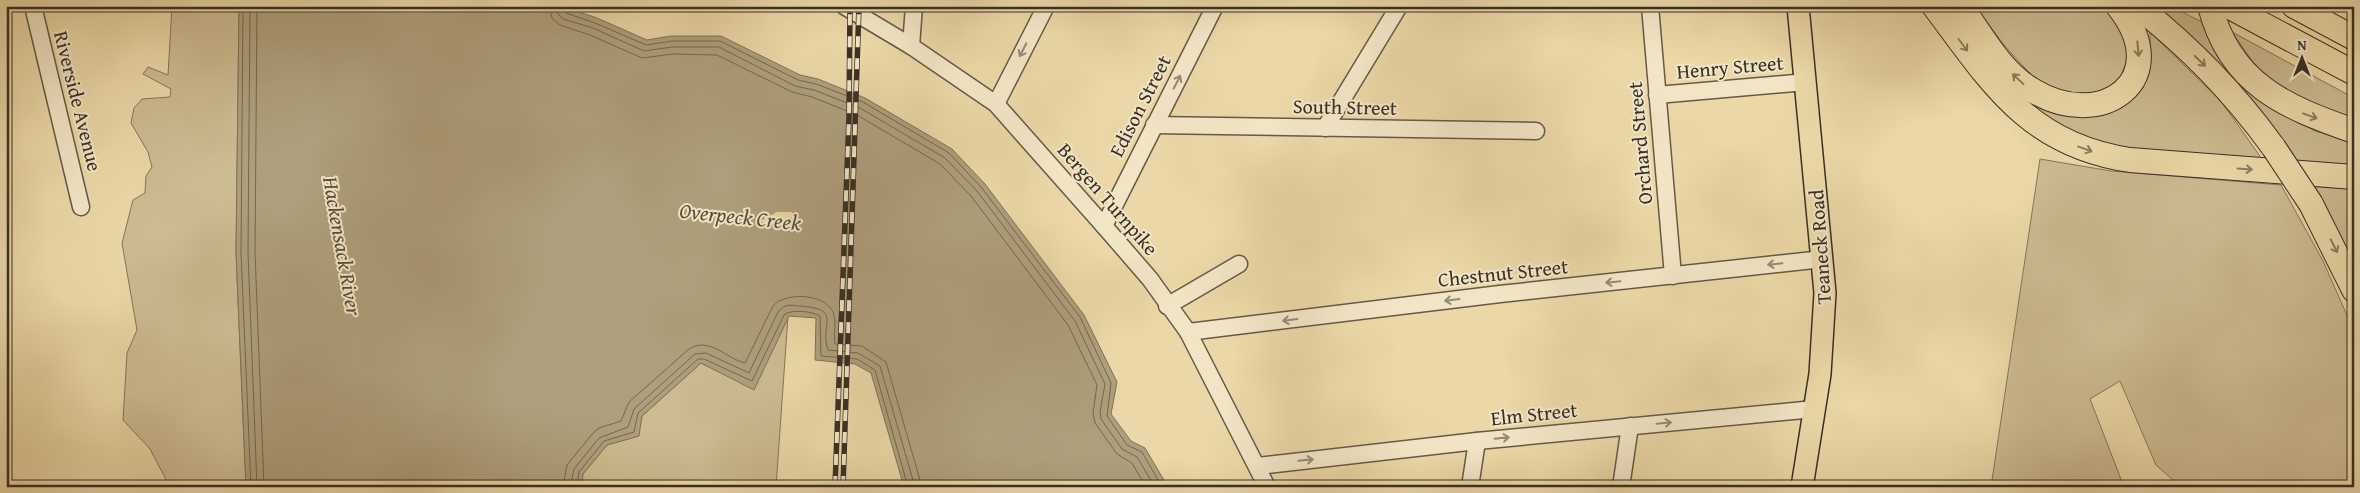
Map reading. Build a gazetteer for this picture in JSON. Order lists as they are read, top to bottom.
{
  "streets": {
    "main road": ["Teaneck Road"],
    "street": [
      "Henry Street",
      "Riverside Avenue",
      "Edison Street",
      "South Street",
      "Orchard Street",
      "Bergen Turnpike",
      "Chestnut Street",
      "Elm Street"
    ]
  },
  "crossings": [
    ["Henry Street", "Orchard Street"],
    ["Henry Street", "Teaneck Road"],
    ["Edison Street", "South Street"],
    ["Edison Street", "Bergen Turnpike"],
    ["Orchard Street", "Chestnut Street"],
    ["Bergen Turnpike", "Chestnut Street"],
    ["Bergen Turnpike", "Elm Street"],
    ["Teaneck Road", "Chestnut Street"],
    ["Teaneck Road", "Elm Street"]
  ],
  "one_way": ["Edison Street", "Chestnut Street", "Elm Street"],
  "water": ["Overpeck Creek", "Hackensack River"],
  "north": "top"
}
